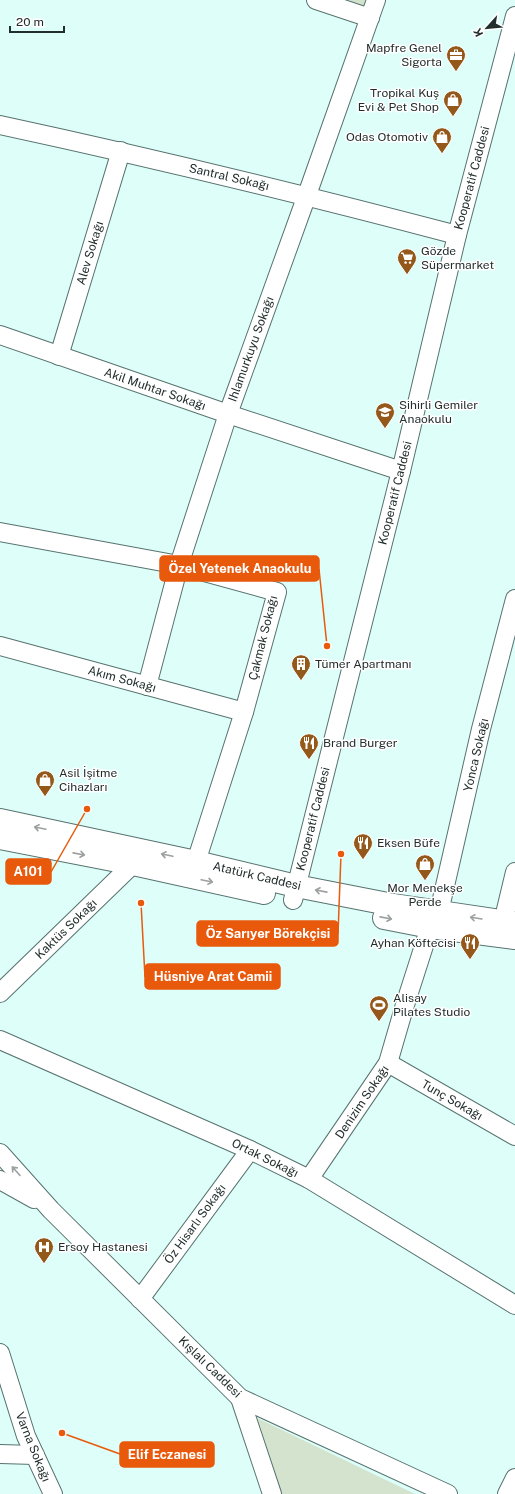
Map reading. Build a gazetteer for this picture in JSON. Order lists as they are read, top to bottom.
{
  "streets": {
    "main road": ["Atatürk Caddesi"],
    "street": [
      "Santral Sokağı",
      "Kooperatif Caddesi",
      "Alev Sokağı",
      "Ihlamurkuyu Sokağı",
      "Akil Muhtar Sokağı",
      "Çakmak Sokağı",
      "Akım Sokağı",
      "Yonca Sokağı",
      "Kaktüs Sokağı",
      "Tunç Sokağı",
      "Denizim Sokağı",
      "Ortak Sokağı",
      "Öz Hisarlı Sokağı",
      "Kışlalı Caddesi",
      "Varna Sokağı"
    ]
  },
  "crossings": [
    ["Santral Sokağı", "Kooperatif Caddesi"],
    ["Santral Sokağı", "Alev Sokağı"],
    ["Santral Sokağı", "Ihlamurkuyu Sokağı"],
    ["Kooperatif Caddesi", "Akil Muhtar Sokağı"],
    ["Kooperatif Caddesi", "Atatürk Caddesi"],
    ["Alev Sokağı", "Akil Muhtar Sokağı"],
    ["Ihlamurkuyu Sokağı", "Akil Muhtar Sokağı"],
    ["Ihlamurkuyu Sokağı", "Çakmak Sokağı"],
    ["Ihlamurkuyu Sokağı", "Akım Sokağı"],
    ["Çakmak Sokağı", "Akım Sokağı"],
    ["Çakmak Sokağı", "Atatürk Caddesi"],
    ["Yonca Sokağı", "Atatürk Caddesi"],
    ["Yonca Sokağı", "Denizim Sokağı"],
    ["Atatürk Caddesi", "Kaktüs Sokağı"],
    ["Atatürk Caddesi", "Denizim Sokağı"],
    ["Tunç Sokağı", "Denizim Sokağı"],
    ["Denizim Sokağı", "Ortak Sokağı"],
    ["Ortak Sokağı", "Öz Hisarlı Sokağı"],
    ["Öz Hisarlı Sokağı", "Kışlalı Caddesi"]
  ],
  "places": {
    "office": ["Mapfre Genel Sigorta"],
    "shop": [
      "Tropikal Kuş Evi & Pet Shop",
      "Odas Otomotiv",
      "Asil İşitme Cihazları",
      "Mor Menekşe Perde"
    ],
    "supermarket": ["Gözde Süpermarket"],
    "school or university": ["Sihirli Gemiler Anaokulu"],
    "other": [
      "Özel Yetenek Anaokulu",
      "A101",
      "Öz Sarıyer Börekçisi",
      "Hüsniye Arat Camii",
      "Elif Eczanesi"
    ],
    "building": ["Tümer Apartmanı"],
    "restaurant": ["Brand Burger", "Eksen Büfe", "Ayhan Köftecisi"],
    "sports": ["Alisay Pilates Studio"],
    "hospital": ["Ersoy Hastanesi"]
  },
  "scale_bar": "20 m",
  "north": "bottom left"
}
